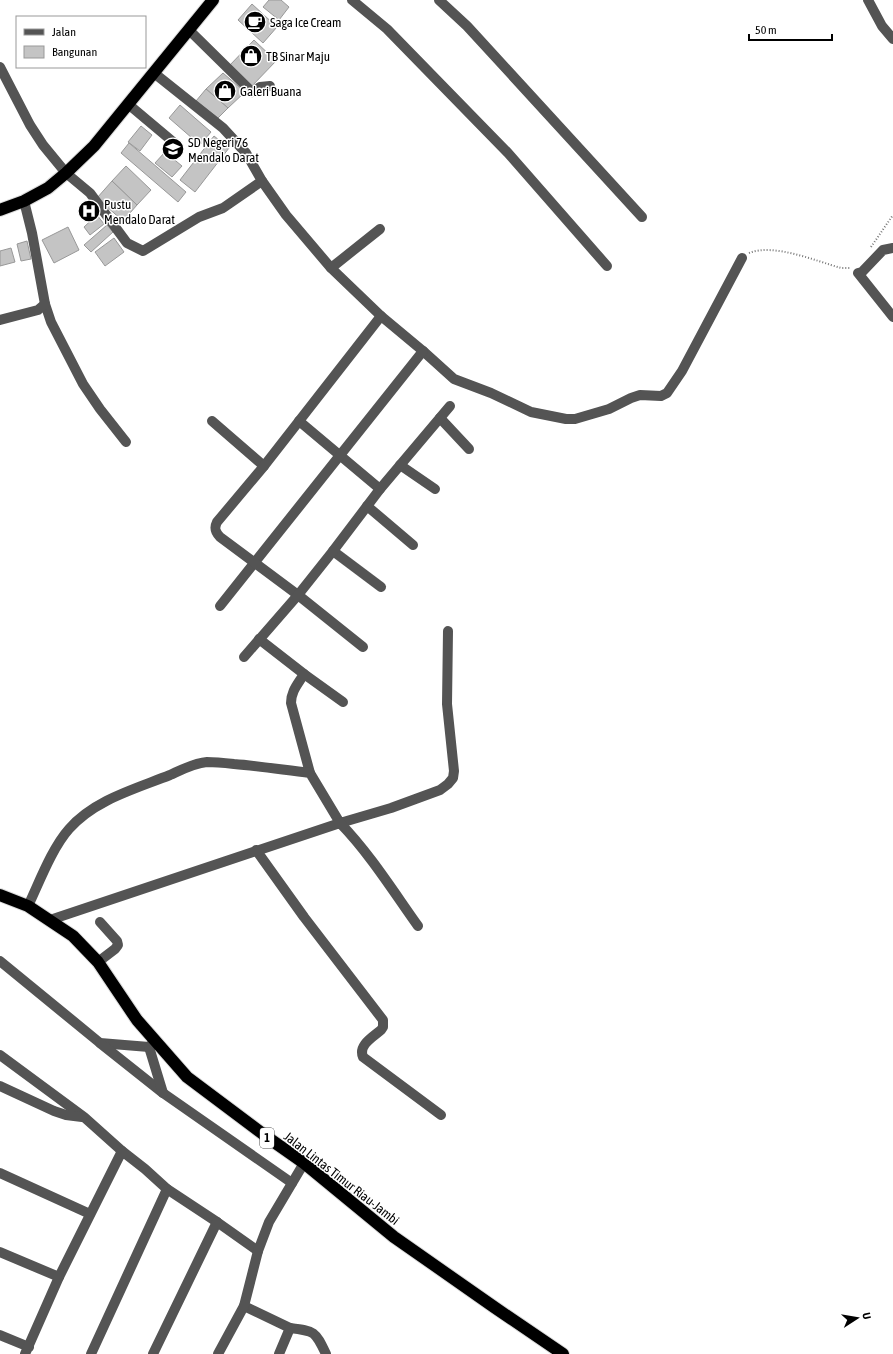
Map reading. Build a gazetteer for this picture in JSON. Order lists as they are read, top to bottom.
{
  "streets": {
    "highway": ["1", "Jalan Lintas Timur Riau-Jambi"]
  },
  "places": {
    "cafe": ["Saga Ice Cream"],
    "shop": ["TB Sinar Maju", "Galeri Buana"],
    "school or university": ["SD Negeri 76 Mendalo Darat"],
    "hospital": ["Pustu Mendalo Darat"]
  },
  "legend": ["Jalan", "Bangunan"],
  "scale_bar": "50 m",
  "north": "right"
}
